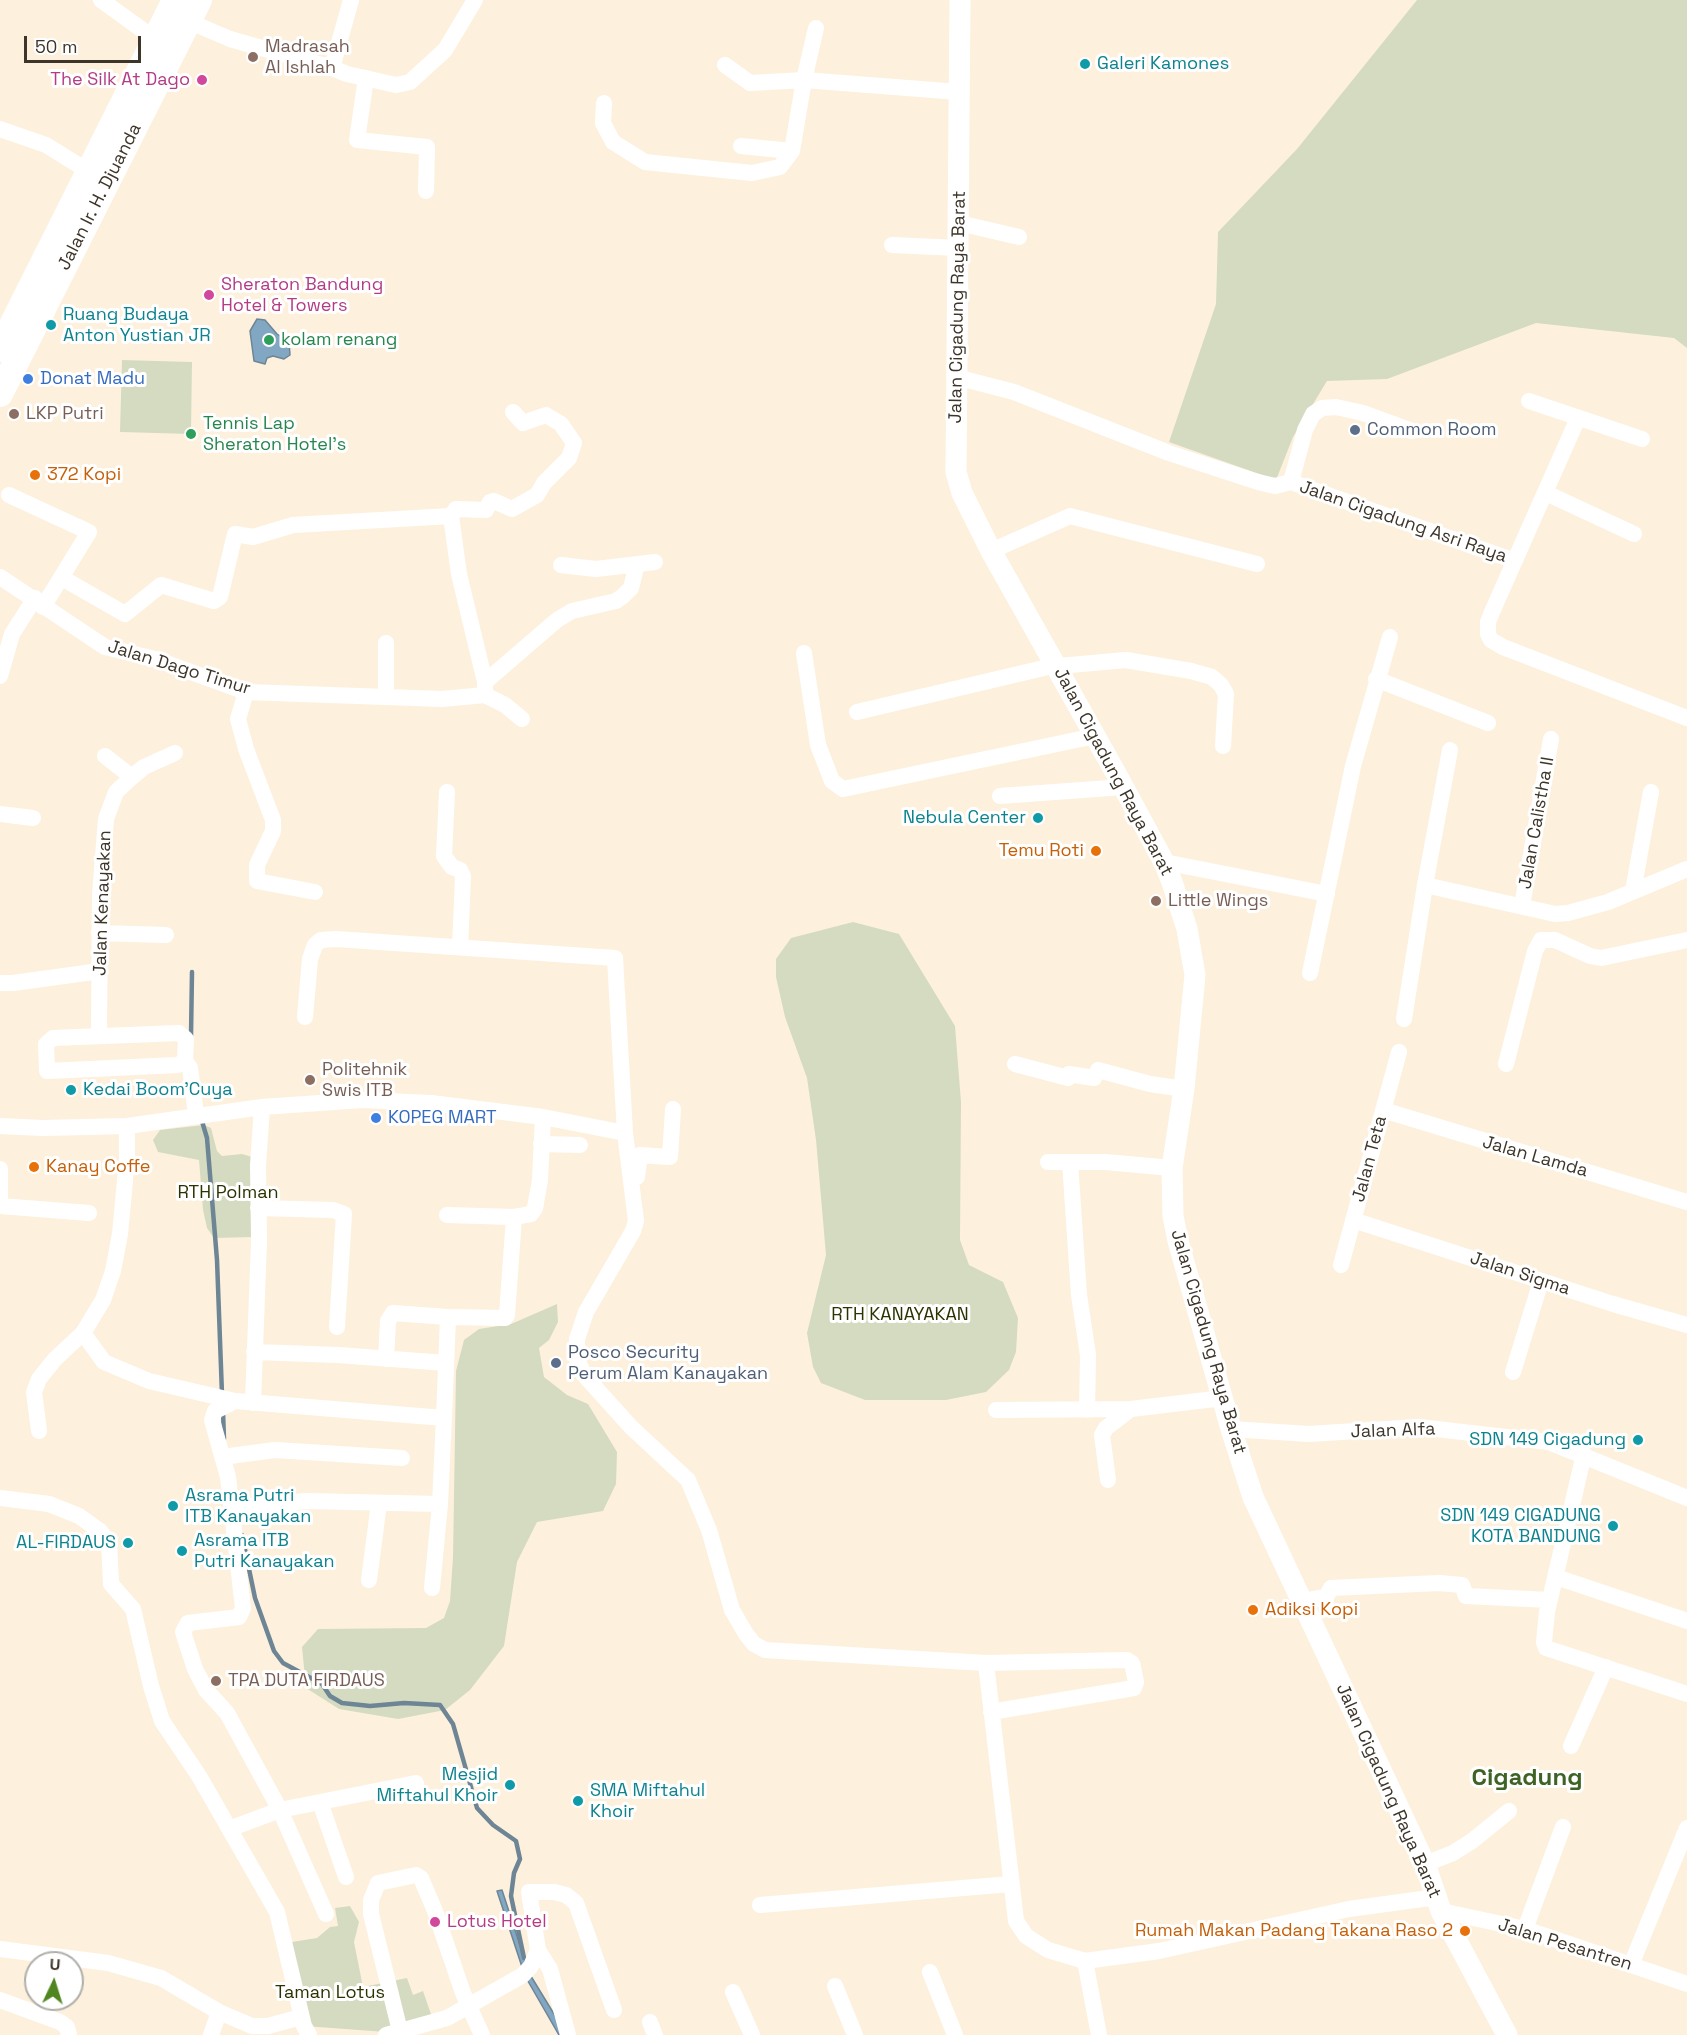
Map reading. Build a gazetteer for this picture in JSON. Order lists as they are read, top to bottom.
{
  "streets": {
    "main road": ["Jalan Ir. H. Djuanda"],
    "street": [
      "Jalan Cigadung Raya Barat",
      "Jalan Cigadung Asri Raya",
      "Jalan Dago Timur",
      "Jalan Calistha II",
      "Jalan Kenayakan",
      "Jalan Lamda",
      "Jalan Teta",
      "Jalan Sigma",
      "Jalan Alfa",
      "Jalan Pesantren"
    ]
  },
  "crossings": [
    ["Jalan Cigadung Raya Barat", "Jalan Alfa"],
    ["Jalan Cigadung Raya Barat", "Jalan Pesantren"],
    ["Jalan Lamda", "Jalan Teta"],
    ["Jalan Teta", "Jalan Sigma"]
  ],
  "districts": ["Cigadung"],
  "parks": ["RTH Polman", "RTH KANAYAKAN", "Taman Lotus"],
  "places": [
    "Madrasah Al Ishlah",
    "Galeri Kamones",
    "The Silk At Dago",
    "Sheraton Bandung Hotel & Towers",
    "Ruang Budaya Anton Yustian JR",
    "kolam renang",
    "Donat Madu",
    "LKP Putri",
    "Common Room",
    "Tennis Lap Sheraton Hotel's",
    "372 Kopi",
    "Nebula Center",
    "Temu Roti",
    "Little Wings",
    "Politehnik Swis ITB",
    "Kedai Boom'Cuya",
    "KOPEG MART",
    "Kanay Coffe",
    "Posco Security Perum Alam Kanayakan",
    "SDN 149 Cigadung",
    "Asrama Putri ITB Kanayakan",
    "SDN 149 CIGADUNG KOTA BANDUNG",
    "AL-FIRDAUS",
    "Asrama ITB Putri Kanayakan",
    "Adiksi Kopi",
    "TPA DUTA FIRDAUS",
    "Mesjid Miftahul Khoir",
    "SMA Miftahul Khoir",
    "Lotus Hotel",
    "Rumah Makan Padang Takana Raso 2"
  ],
  "scale_bar": "50 m",
  "north": "top"
}
